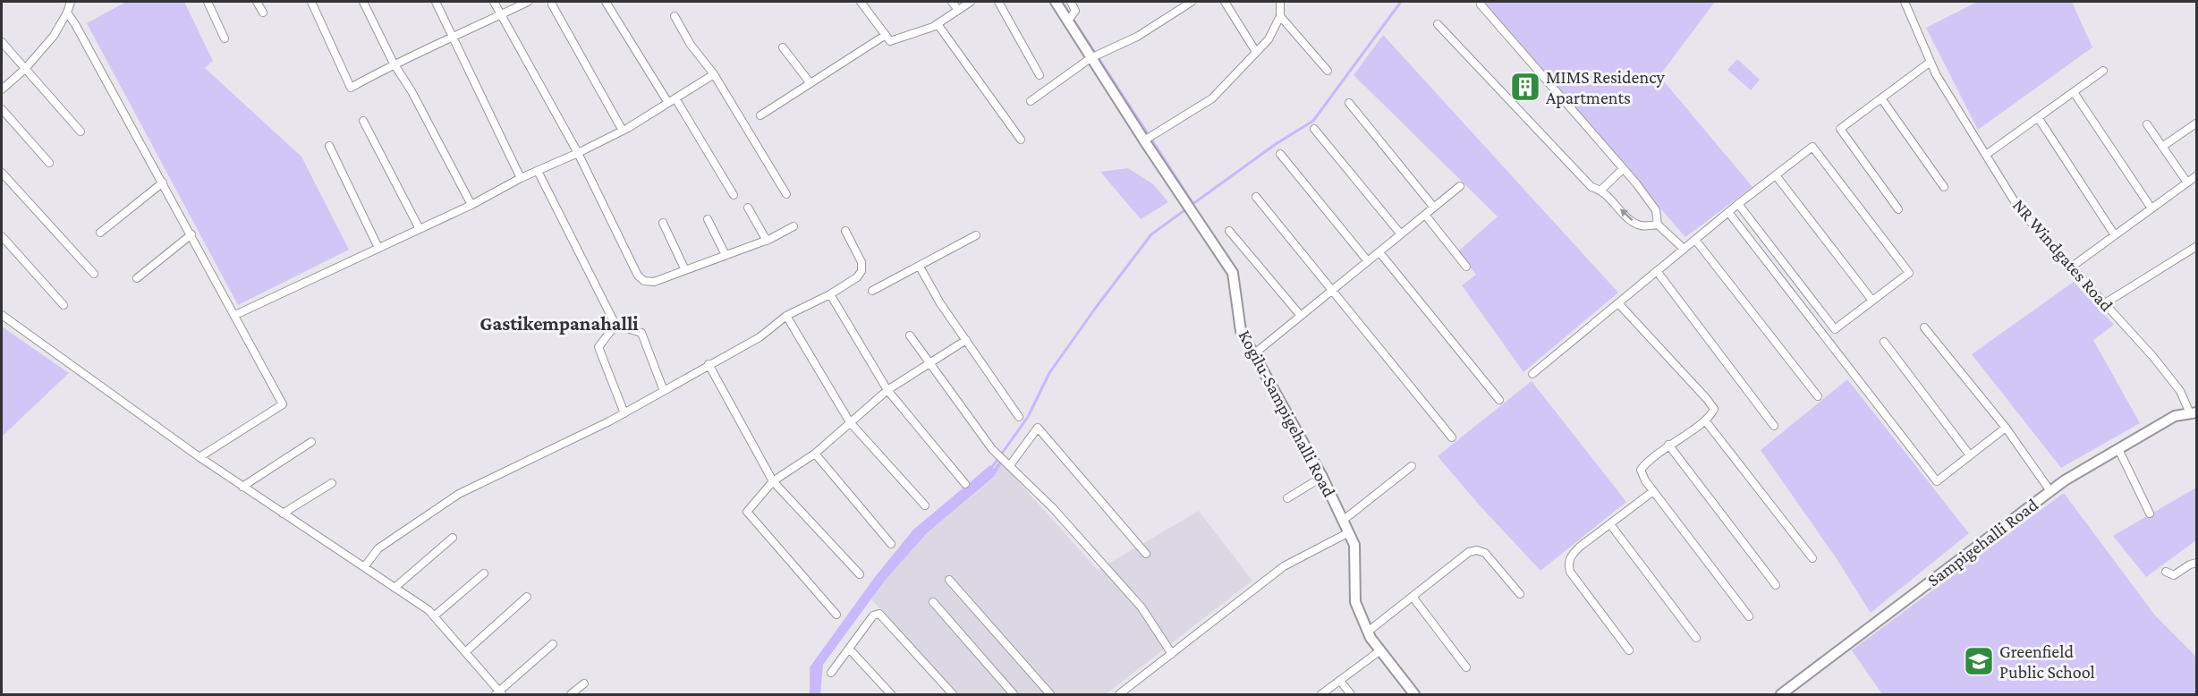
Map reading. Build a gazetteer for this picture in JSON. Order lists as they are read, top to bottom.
{
  "streets": {
    "street": ["NR Windgates Road", "Kogilu-Sampigehalli Road", "Sampigehalli Road"]
  },
  "crossings": [
    ["NR Windgates Road", "Sampigehalli Road"]
  ],
  "districts": ["Gastikempanahalli"],
  "places": {
    "building": ["MIMS Residency Apartments"],
    "school or university": ["Greenfield Public School"]
  }
}
